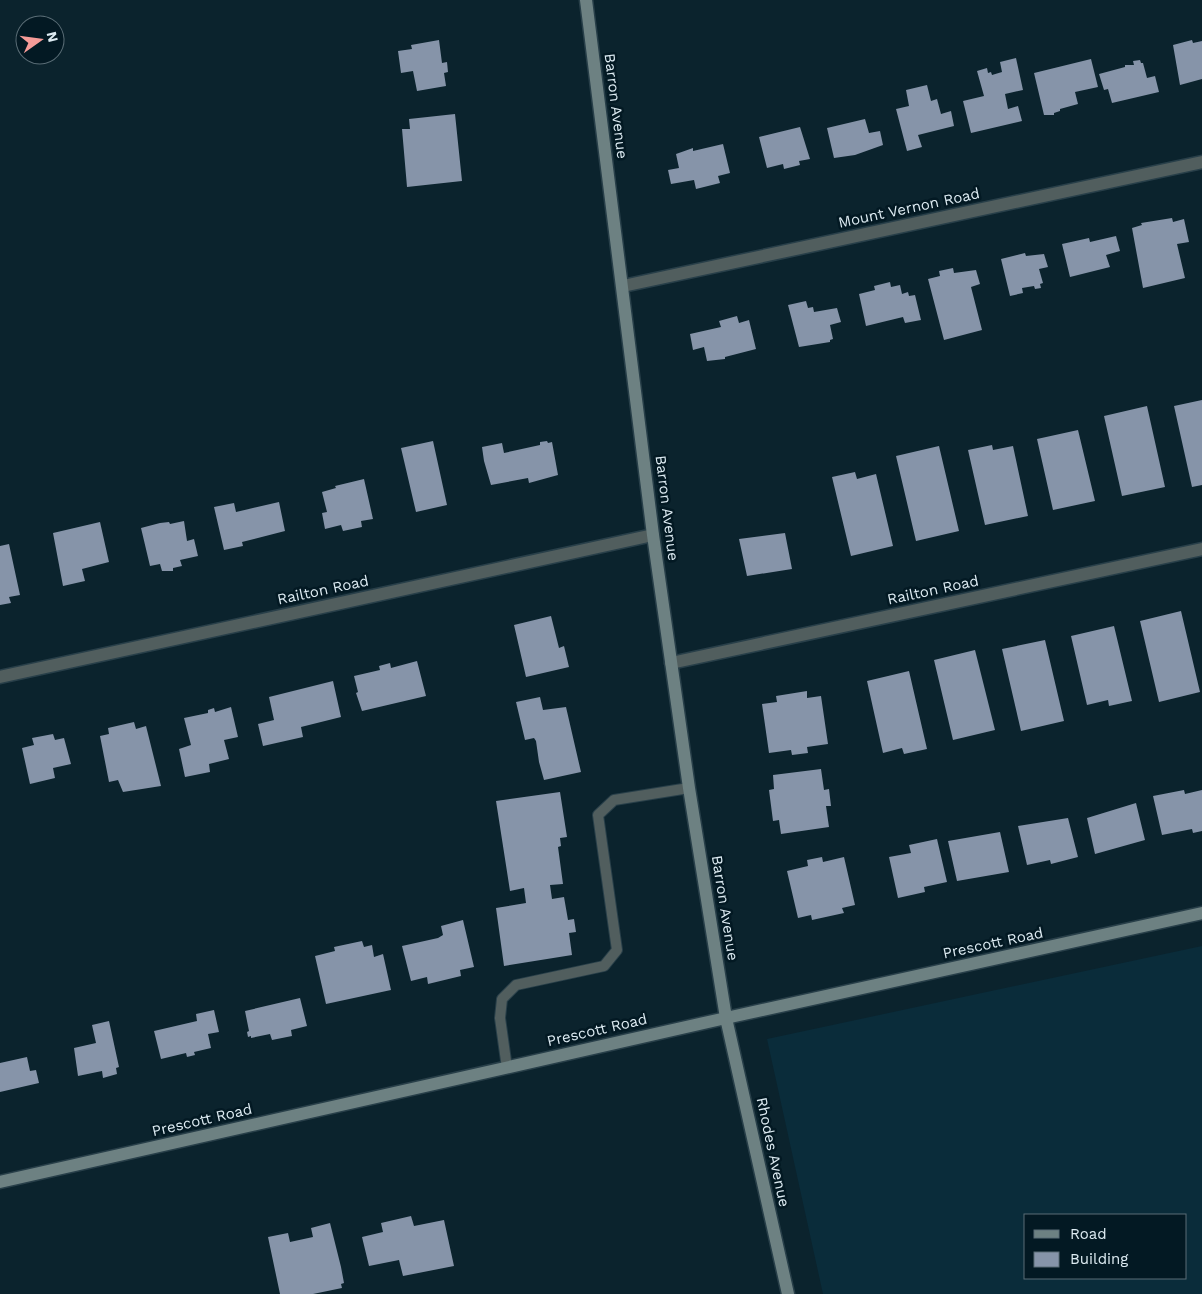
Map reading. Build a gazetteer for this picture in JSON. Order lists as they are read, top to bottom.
{
  "streets": {
    "main road": ["Barron Avenue", "Prescott Road", "Rhodes Avenue"],
    "street": ["Mount Vernon Road", "Railton Road"]
  },
  "crossings": [
    ["Barron Avenue", "Mount Vernon Road"],
    ["Barron Avenue", "Railton Road"],
    ["Barron Avenue", "Prescott Road"],
    ["Barron Avenue", "Rhodes Avenue"],
    ["Prescott Road", "Rhodes Avenue"]
  ],
  "legend": ["Road", "Building"],
  "north": "right"
}
